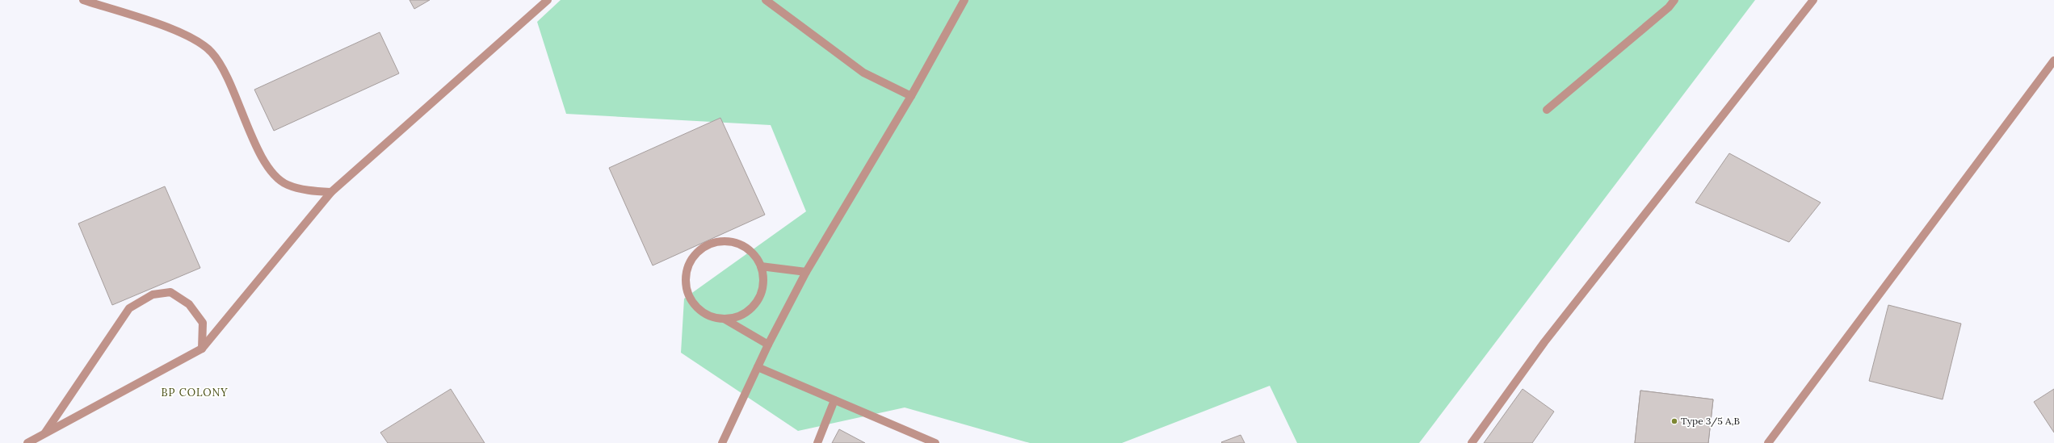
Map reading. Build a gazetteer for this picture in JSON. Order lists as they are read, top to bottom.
{
  "districts": ["BP COLONY"],
  "places": ["Type 3/5 A,B"]
}
